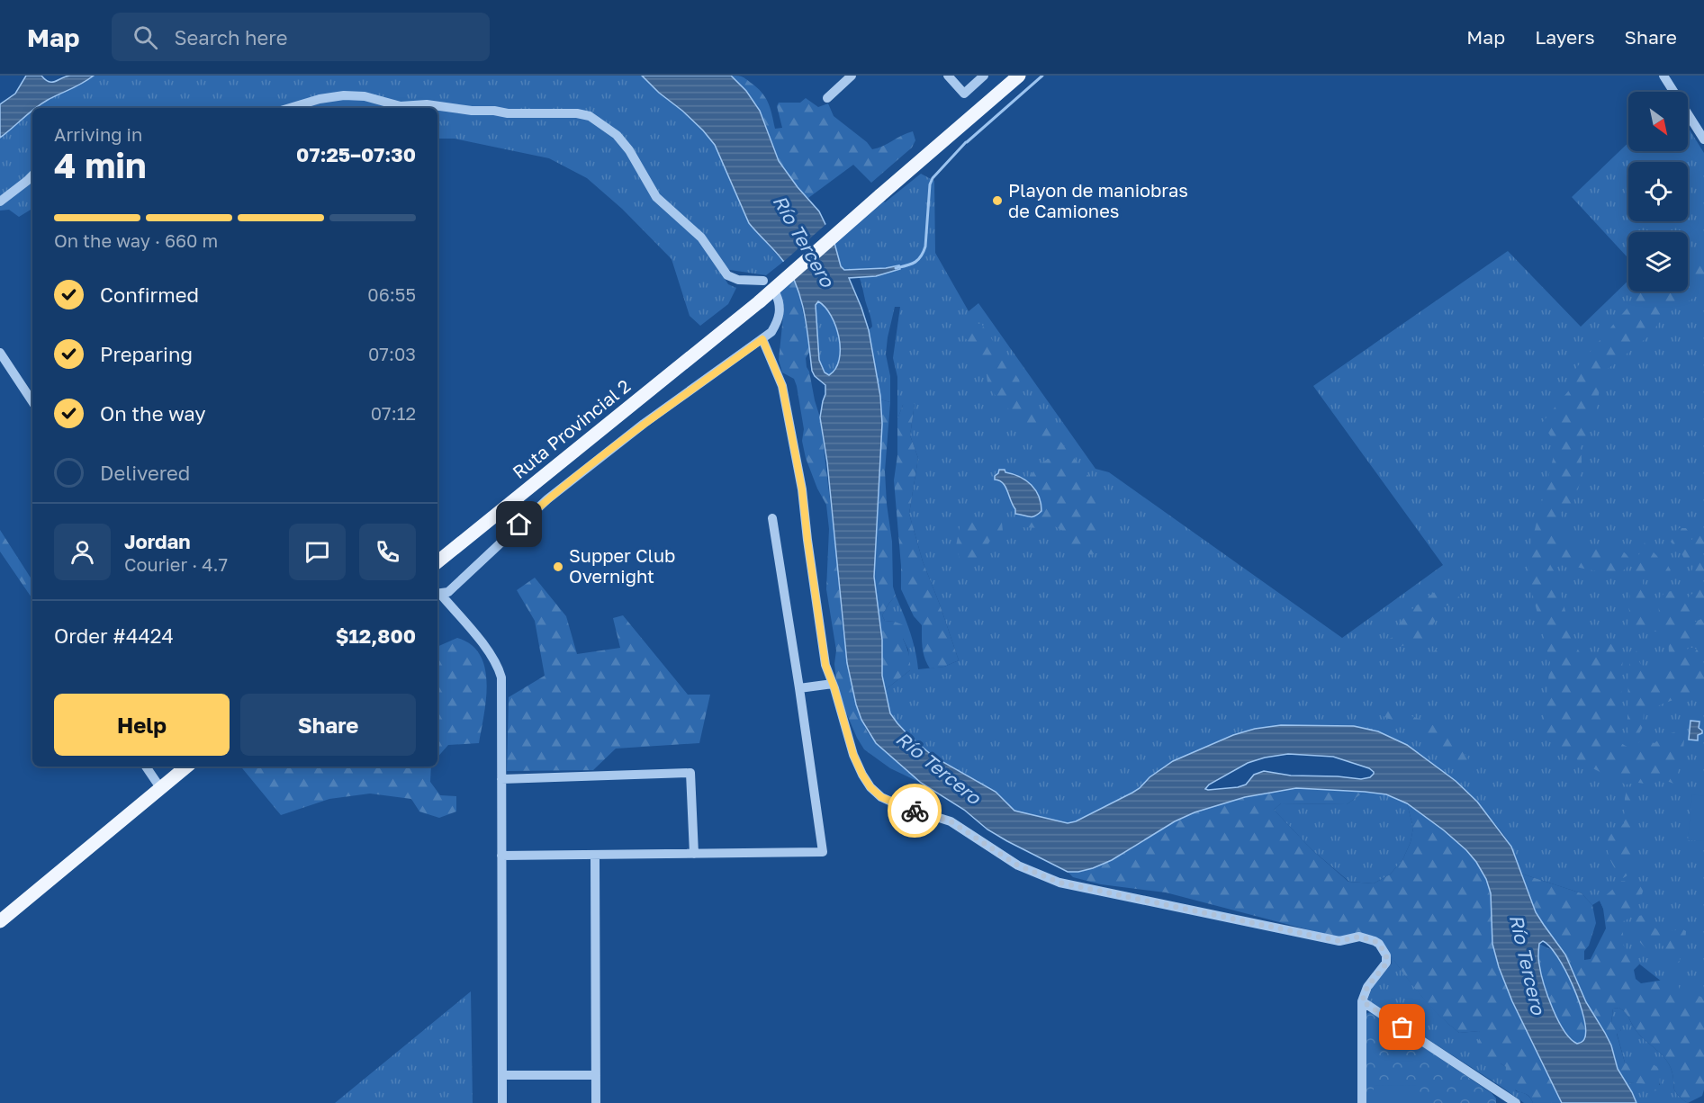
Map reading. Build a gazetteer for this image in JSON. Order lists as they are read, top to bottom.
{
  "streets": {
    "main road": ["Ruta Provincial 2"]
  },
  "water": ["Río Tercero"],
  "places": ["Playon de maniobras de Camiones", "Supper Club Overnight"],
  "north": "bottom right",
  "page": {
    "header": "Map",
    "search": "Search here",
    "nav": ["Map", "Layers", "Share"],
    "heading": ["4 min", "Arriving in", "07:25–07:30"],
    "panel": [
      "Jordan",
      "Courier · 4.7",
      "Order #4424",
      "$12,800"
    ],
    "bar": "On the way · 660 m",
    "list": [
      ["Confirmed", "06:55"],
      ["Preparing", "07:03"],
      ["On the way", "07:12"],
      "Delivered"
    ],
    "buttons": ["Help", "Share"]
  }
}
